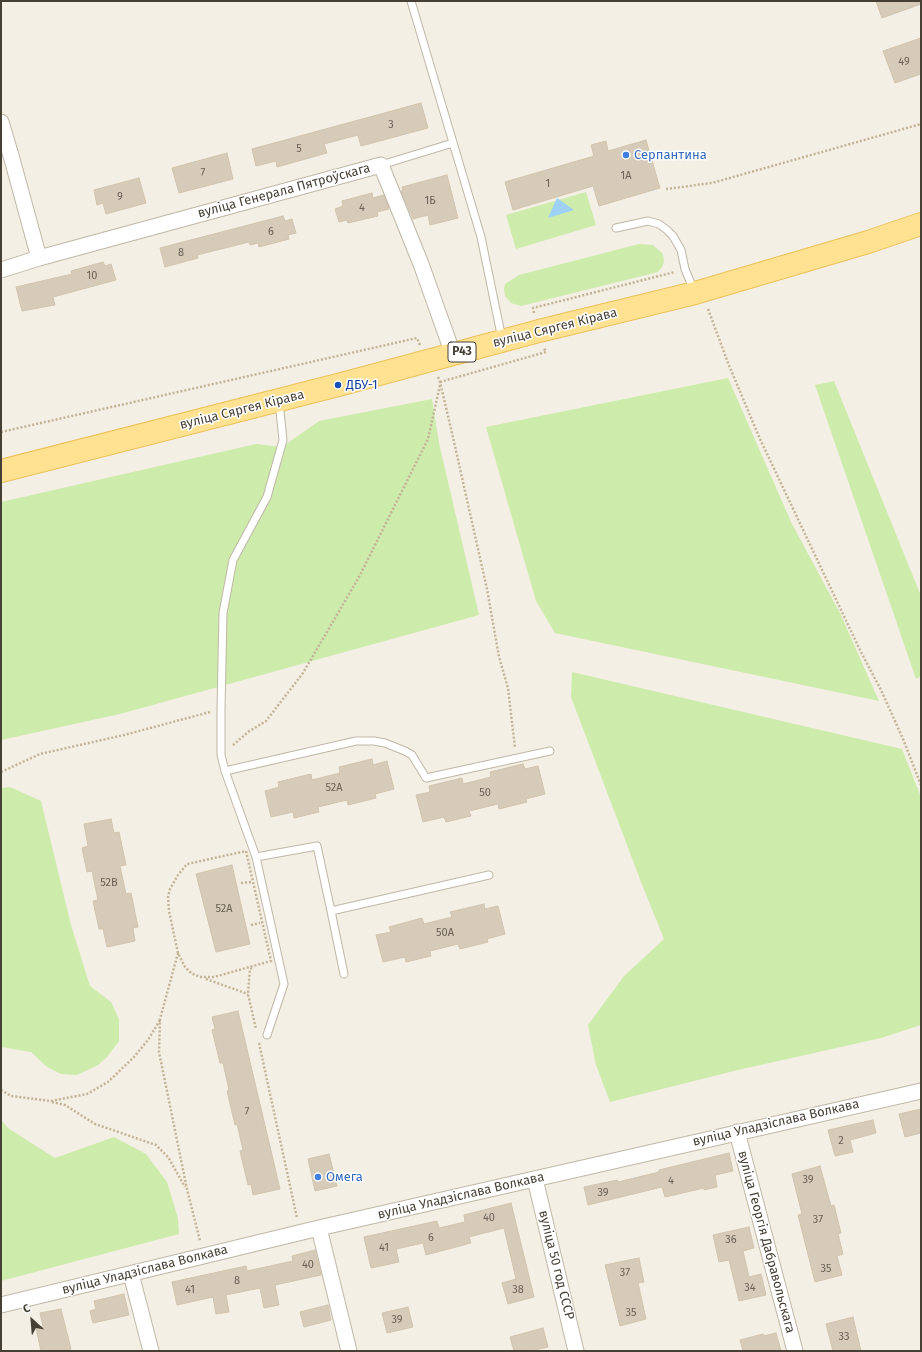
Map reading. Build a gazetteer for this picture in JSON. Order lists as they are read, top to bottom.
{
  "streets": {
    "main road": ["вуліца Сяргея Кірава", "Р43"],
    "street": [
      "вуліца Генерала Пятроўскага",
      "вуліца Уладзіслава Волкава",
      "вуліца Георгія Дабравольскага",
      "вуліца 50 год СССР"
    ]
  },
  "crossings": [
    ["вуліца Генерала Пятроўскага", "вуліца Сяргея Кірава"],
    ["вуліца Уладзіслава Волкава", "вуліца Георгія Дабравольскага"],
    ["вуліца Уладзіслава Волкава", "вуліца 50 год СССР"]
  ],
  "places": ["Серпантина", "ДБУ-1", "Омега"],
  "house_numbers": [
    "49",
    "3",
    "5",
    "7",
    "1А",
    "1",
    "9",
    "1Б",
    "4",
    "6",
    "8",
    "10",
    "52А",
    "50",
    "52В",
    "52А",
    "50А",
    "7",
    "2",
    "39",
    "4",
    "39",
    "40",
    "37",
    "6",
    "36",
    "41",
    "40",
    "35",
    "37",
    "8",
    "34",
    "41",
    "38",
    "35",
    "39",
    "33"
  ],
  "north": "top left"
}
